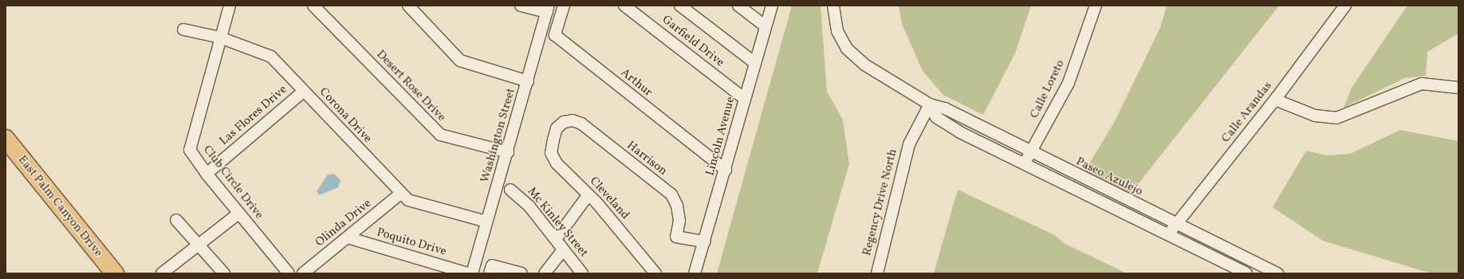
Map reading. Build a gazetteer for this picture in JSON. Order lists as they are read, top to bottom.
{
  "streets": {
    "main road": ["East Palm Canyon Drive"],
    "street": [
      "Garfield Drive",
      "Arthur",
      "Desert Rose Drive",
      "Calle Loreto",
      "Calle Arandas",
      "Las Flores Drive",
      "Corona Drive",
      "Washington Street",
      "Lincoln Avenue",
      "Harrison",
      "Paseo Azulejo",
      "Club Circle Drive",
      "Cleveland",
      "Regency Drive North",
      "Mc Kinley Street",
      "Olinda Drive",
      "Poquito Drive"
    ]
  },
  "crossings": [
    ["Garfield Drive", "Lincoln Avenue"],
    ["Arthur", "Lincoln Avenue"],
    ["Desert Rose Drive", "Washington Street"],
    ["Calle Loreto", "Paseo Azulejo"],
    ["Calle Arandas", "Paseo Azulejo"],
    ["Las Flores Drive", "Corona Drive"],
    ["Las Flores Drive", "Club Circle Drive"],
    ["Corona Drive", "Washington Street"],
    ["Corona Drive", "Club Circle Drive"],
    ["Corona Drive", "Olinda Drive"],
    ["Lincoln Avenue", "Harrison"],
    ["Harrison", "Cleveland"],
    ["Paseo Azulejo", "Regency Drive North"],
    ["Olinda Drive", "Poquito Drive"]
  ]
}
